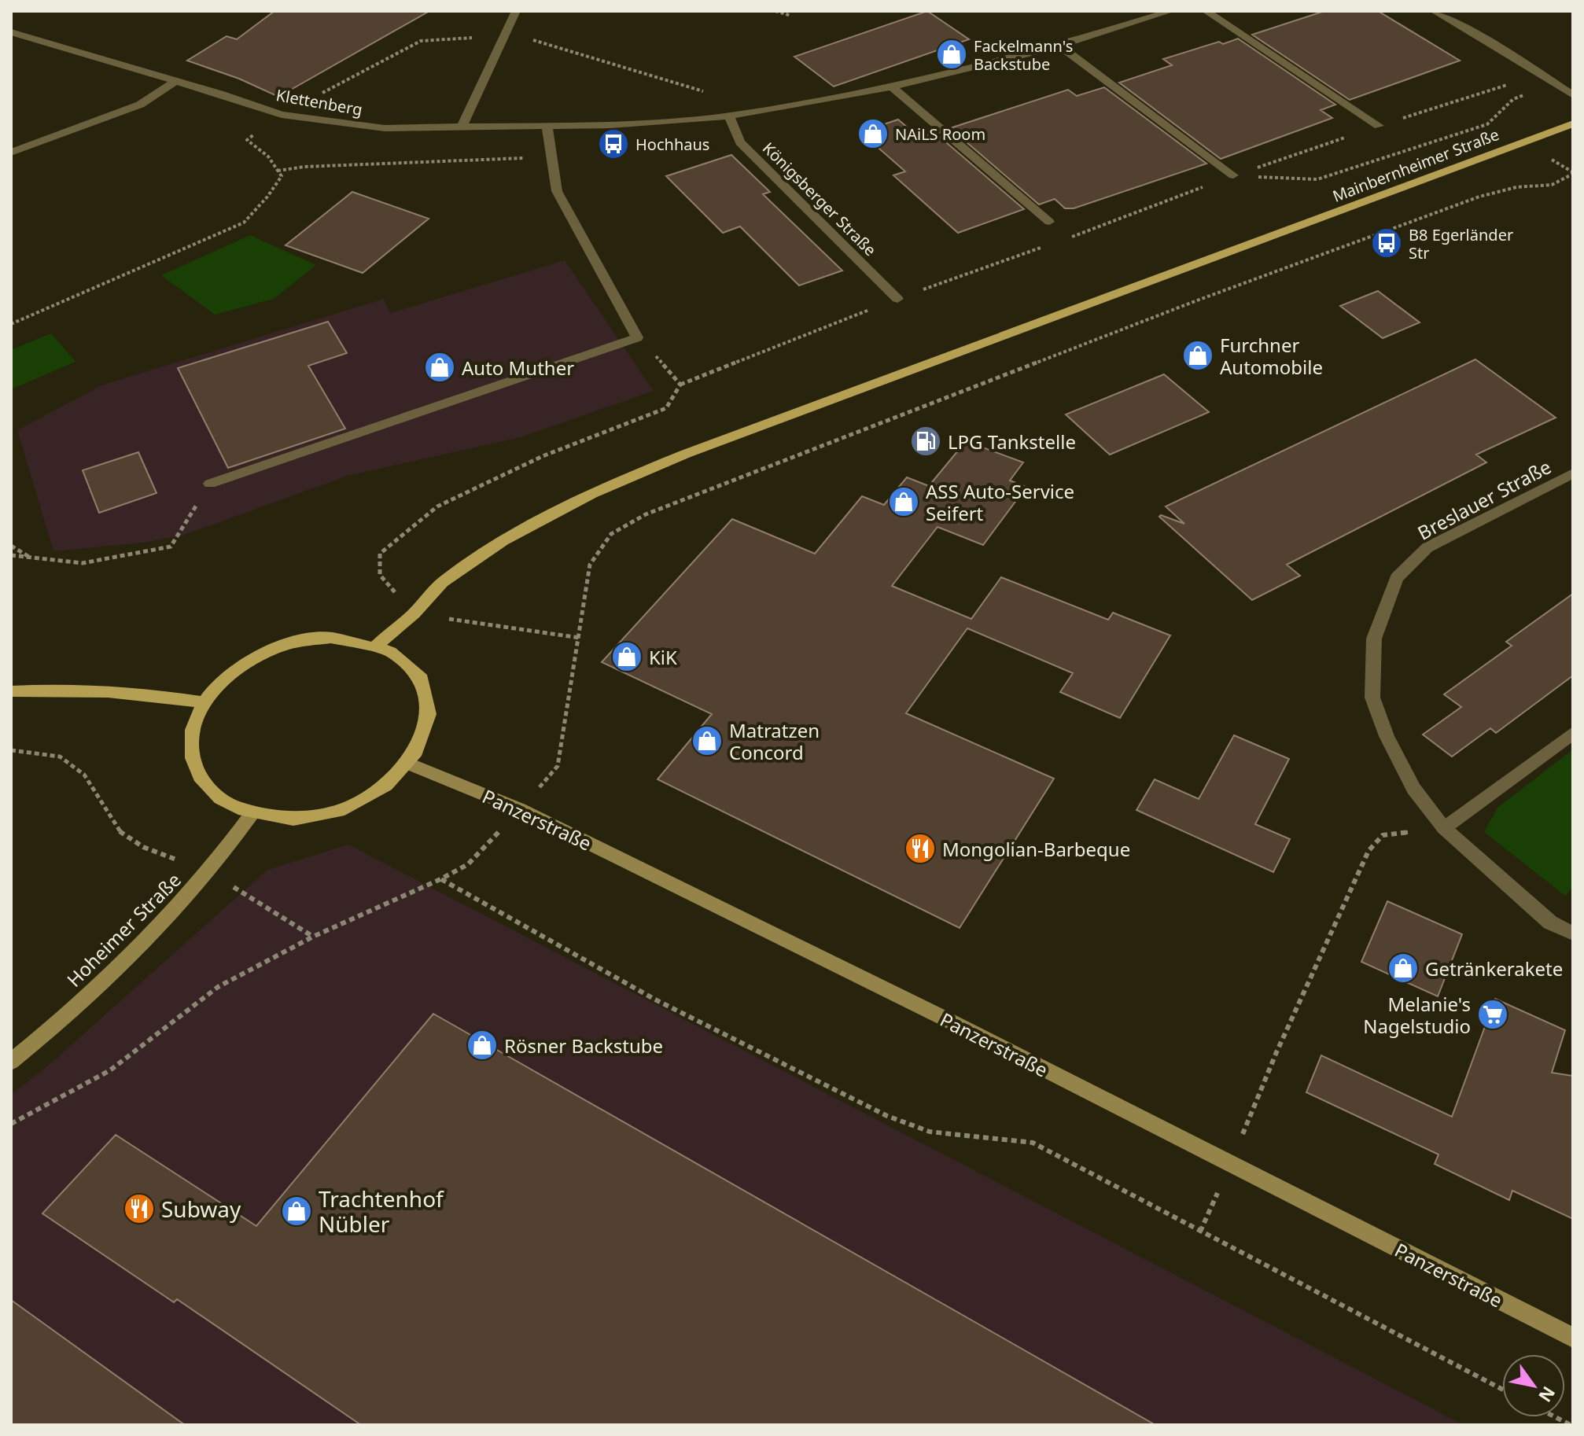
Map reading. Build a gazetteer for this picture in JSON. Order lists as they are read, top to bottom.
{
  "streets": {
    "main road": ["Mainbernheimer Straße", "Panzerstraße", "Hoheimer Straße"],
    "street": ["Klettenberg", "Königsberger Straße", "Breslauer Straße"]
  },
  "crossings": [
    ["Mainbernheimer Straße", "Panzerstraße"],
    ["Mainbernheimer Straße", "Hoheimer Straße"],
    ["Panzerstraße", "Hoheimer Straße"]
  ],
  "places": {
    "shop": [
      "Fackelmann's Backstube",
      "NAiLS Room",
      "Furchner Automobile",
      "Auto Muther",
      "ASS Auto-Service Seifert",
      "KiK",
      "Matratzen Concord",
      "Getränkerakete",
      "Rösner Backstube",
      "Trachtenhof Nübler"
    ],
    "bus stop": ["Hochhaus", "B8 Egerländer Str"],
    "fuel station": ["LPG Tankstelle"],
    "restaurant": ["Mongolian-Barbeque", "Subway"],
    "supermarket": ["Melanie's Nagelstudio"]
  },
  "north": "bottom right"
}
